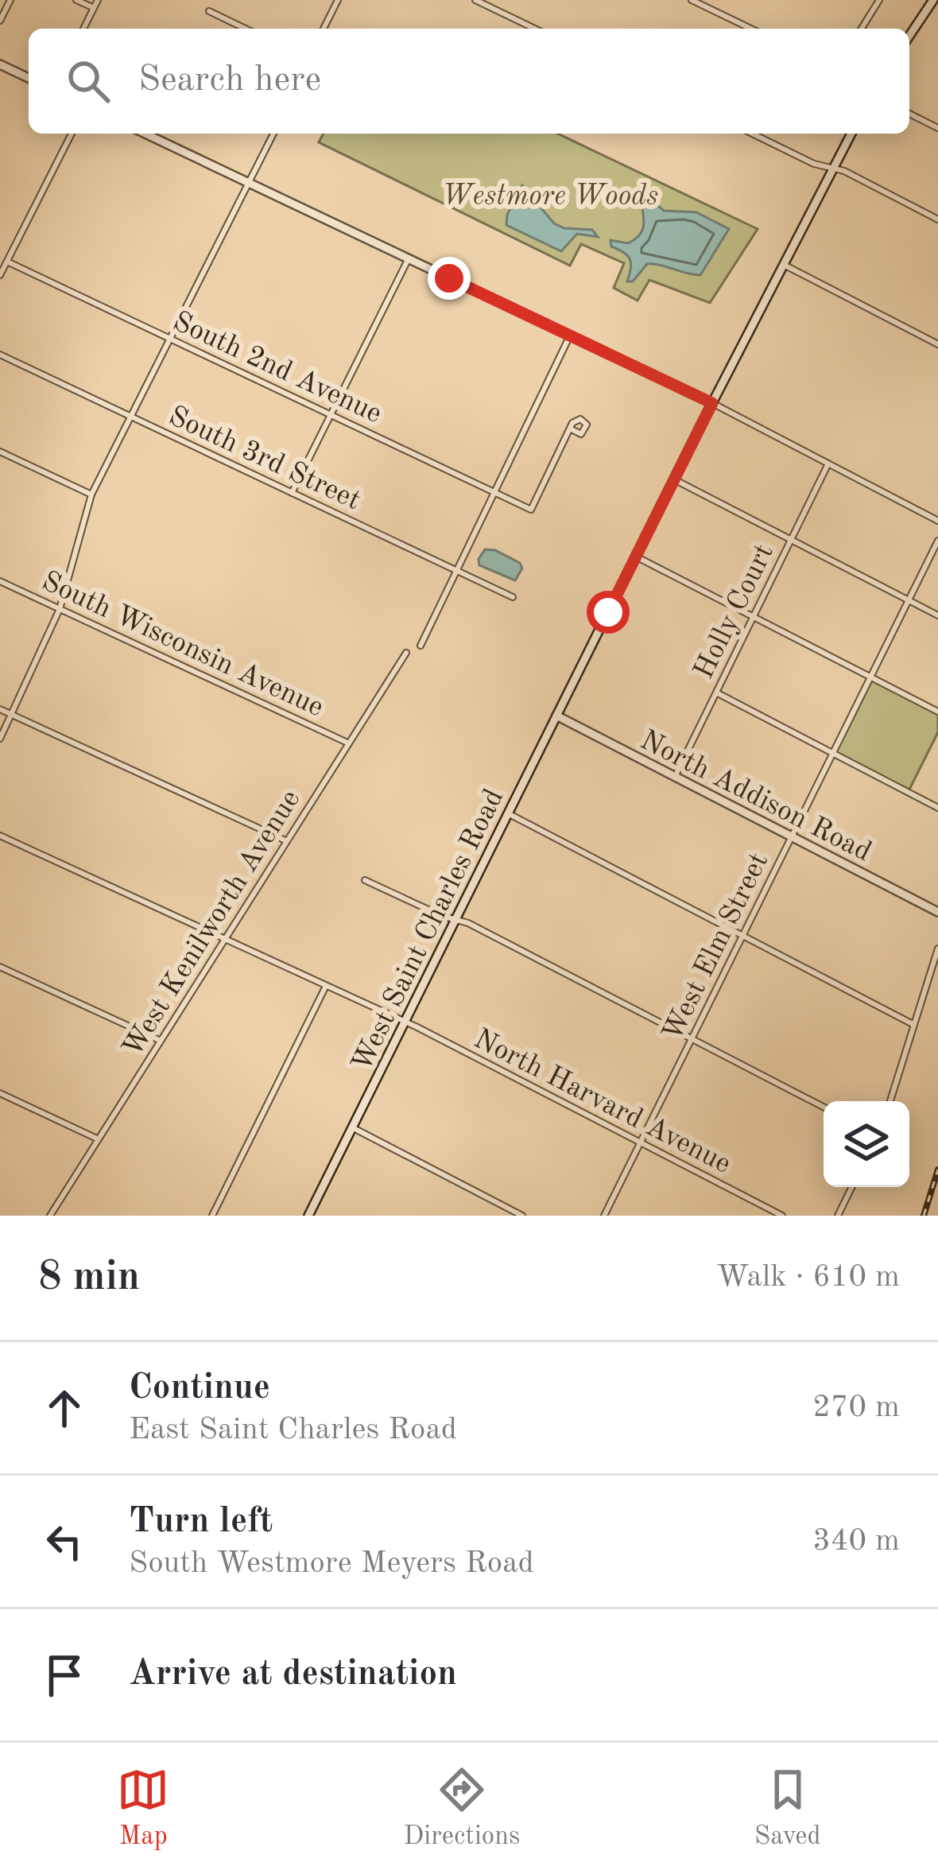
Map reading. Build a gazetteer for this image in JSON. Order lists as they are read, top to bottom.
{
  "streets": {
    "main road": ["North Addison Road", "West Saint Charles Road"],
    "street": [
      "South 2nd Avenue",
      "South 3rd Street",
      "Holly Court",
      "South Wisconsin Avenue",
      "West Kenilworth Avenue",
      "West Elm Street",
      "North Harvard Avenue"
    ]
  },
  "crossings": [
    ["Holly Court", "North Addison Road"],
    ["South Wisconsin Avenue", "West Kenilworth Avenue"],
    ["North Addison Road", "West Saint Charles Road"],
    ["North Addison Road", "West Elm Street"],
    ["West Kenilworth Avenue", "North Harvard Avenue"],
    ["West Saint Charles Road", "North Harvard Avenue"],
    ["West Elm Street", "North Harvard Avenue"]
  ],
  "parks": ["Westmore Woods"],
  "page": {
    "search": "Search here",
    "heading": ["8 min", "Walk · 610 m"],
    "list": [
      ["Continue", "East Saint Charles Road", "270 m"],
      ["Turn left", "South Westmore Meyers Road", "340 m"],
      "Arrive at destination"
    ],
    "nav": ["Map", "Directions", "Saved"]
  }
}
